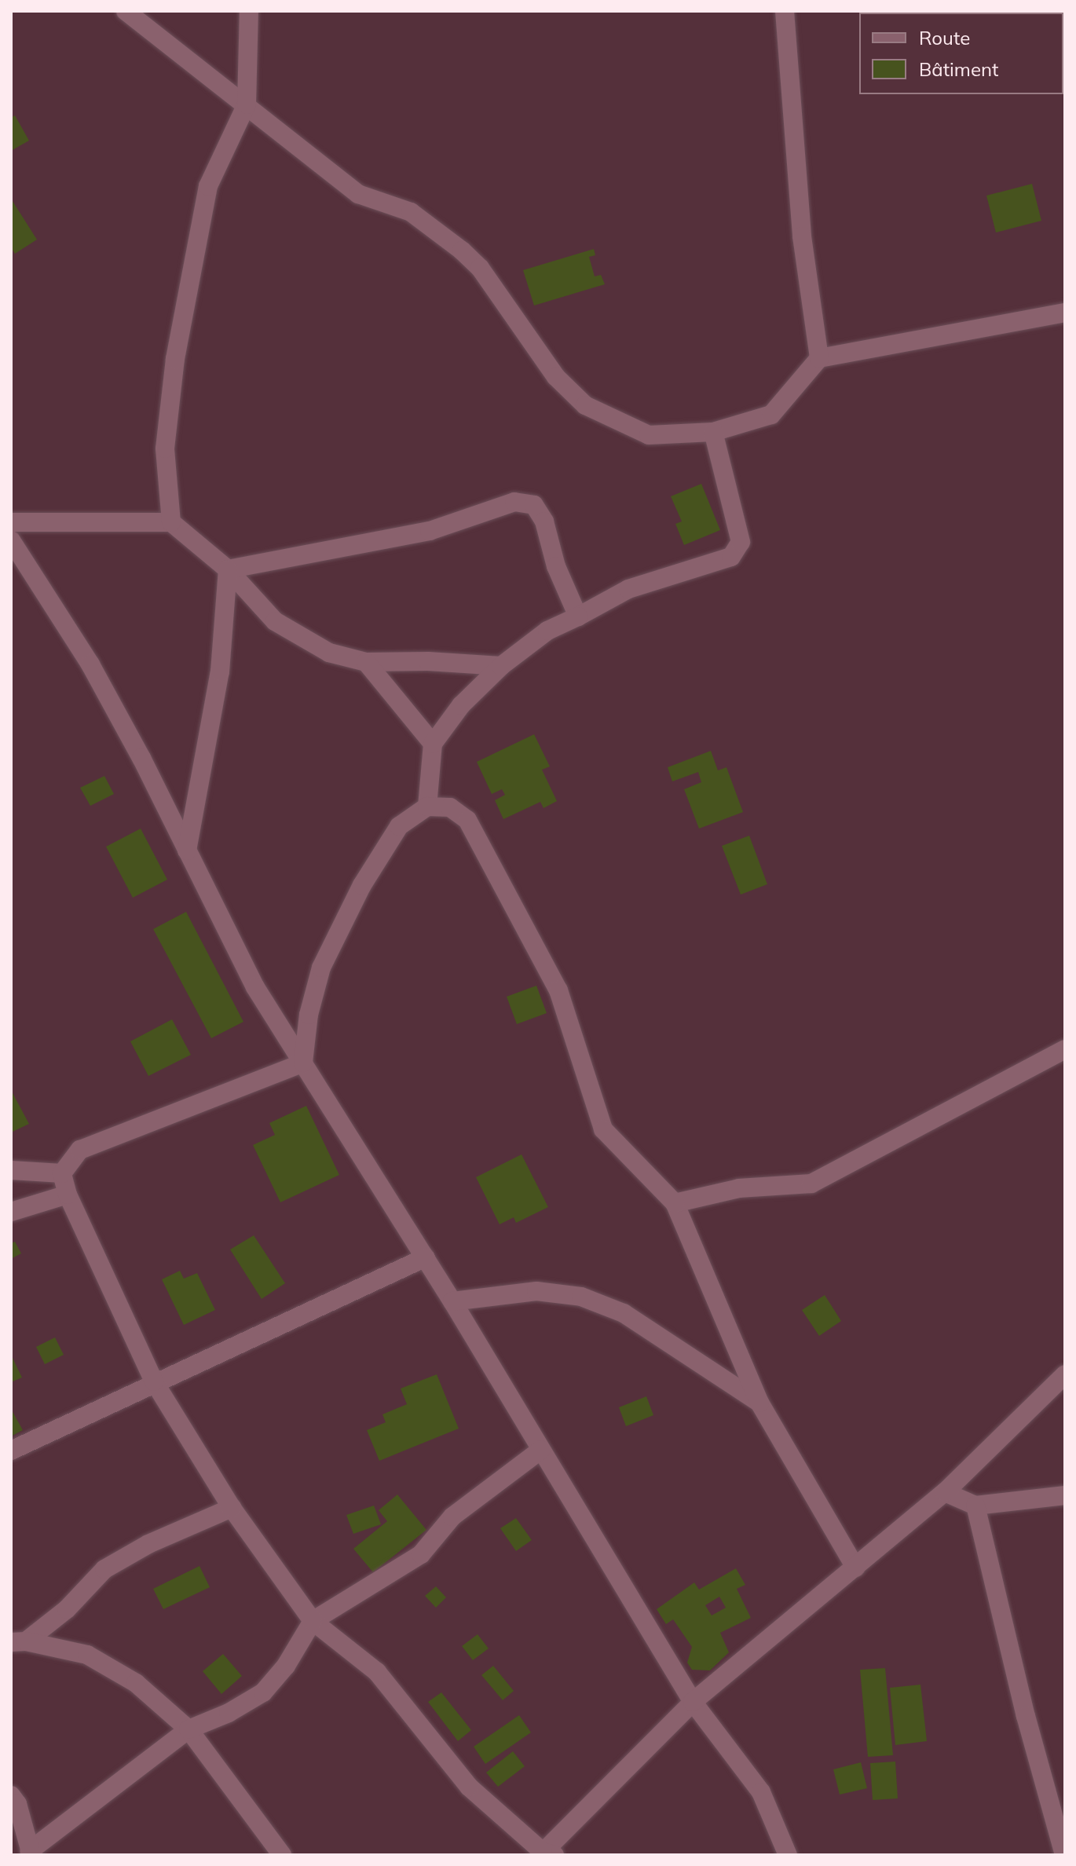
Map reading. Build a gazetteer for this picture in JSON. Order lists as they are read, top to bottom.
{
  "legend": ["Route", "Bâtiment"]
}
